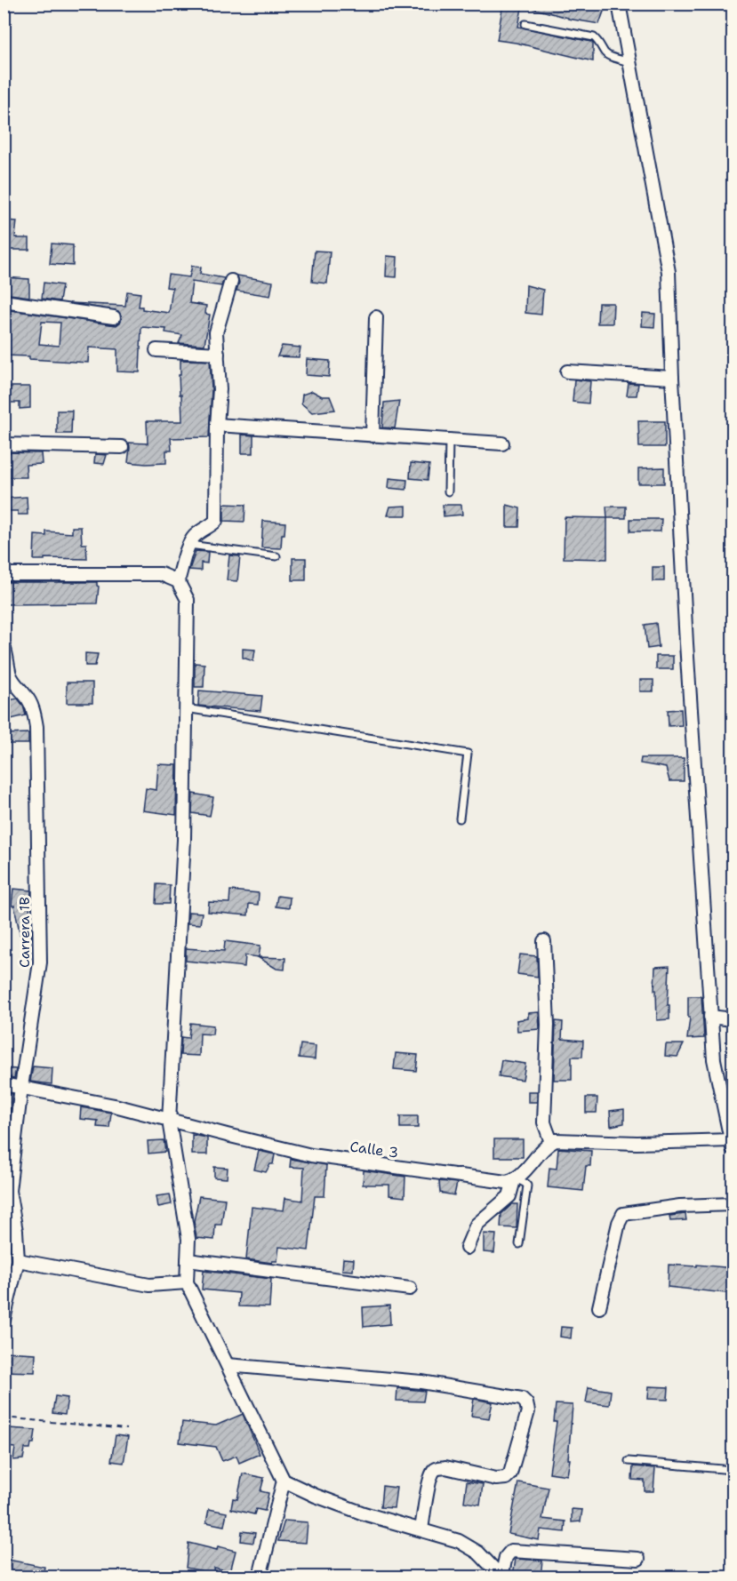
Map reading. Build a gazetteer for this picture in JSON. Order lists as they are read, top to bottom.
{
  "streets": {
    "street": ["Carrera 1B", "Calle 3"]
  },
  "crossings": [
    ["Carrera 1B", "Calle 3"]
  ]
}
